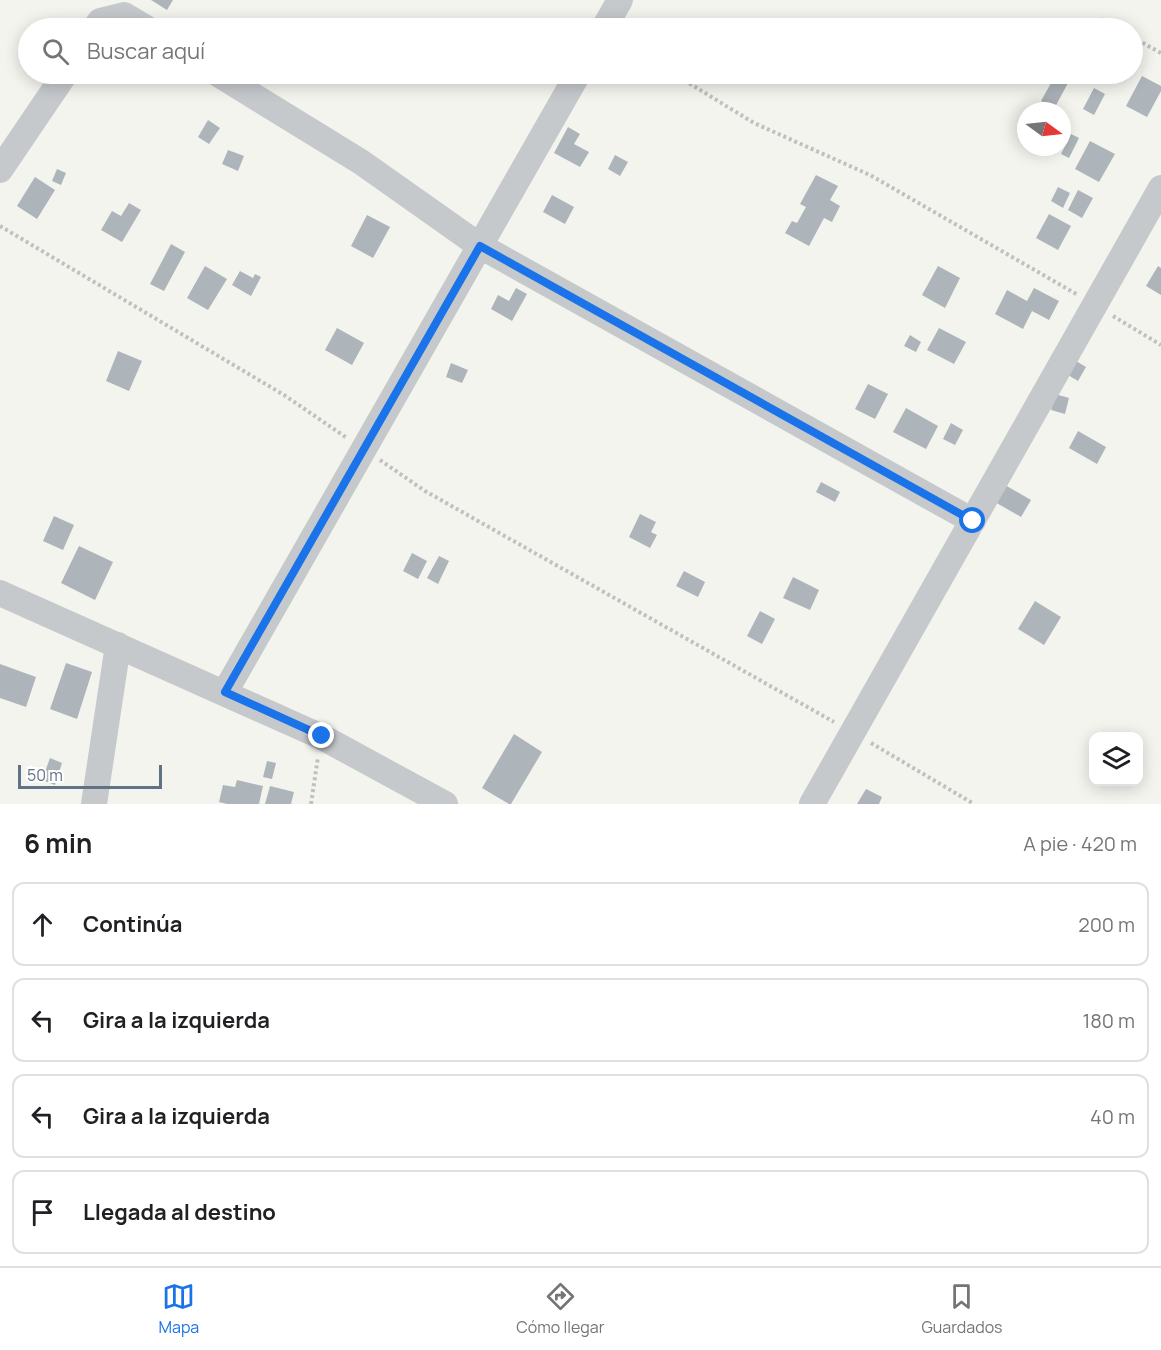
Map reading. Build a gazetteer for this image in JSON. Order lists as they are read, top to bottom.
{
  "scale_bar": "50 m",
  "north": "right",
  "page": {
    "search": "Buscar aquí",
    "scale": "50 m",
    "heading": ["6 min", "A pie · 420 m"],
    "list": [
      ["Continúa", "200 m"],
      ["Gira a la izquierda", "180 m"],
      ["Gira a la izquierda", "40 m"],
      "Llegada al destino"
    ],
    "nav": ["Mapa", "Cómo llegar", "Guardados"]
  }
}
